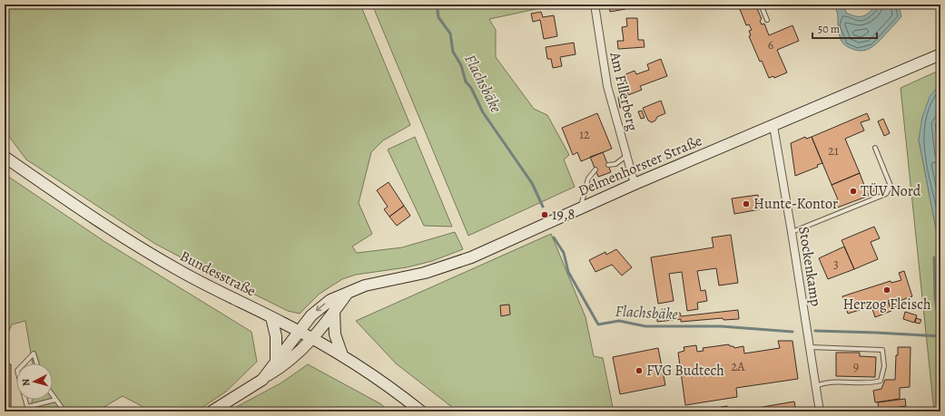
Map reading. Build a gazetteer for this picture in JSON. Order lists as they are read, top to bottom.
{
  "streets": {
    "main road": ["Delmenhorster Straße", "Bundesstraße"],
    "street": ["Am Fillerberg", "Stockenkamp"]
  },
  "crossings": [
    ["Am Fillerberg", "Delmenhorster Straße"],
    ["Delmenhorster Straße", "Stockenkamp"],
    ["Delmenhorster Straße", "Bundesstraße"]
  ],
  "water": ["Flachsbäke"],
  "places": [
    "TÜV Nord",
    "Hunte-Kontor",
    "19,8",
    "Herzog Fleisch",
    "FVG Budtech"
  ],
  "house_numbers": [
    "6",
    "12",
    "21",
    "3",
    "2A",
    "9"
  ],
  "scale_bar": "50 m",
  "north": "left"
}
